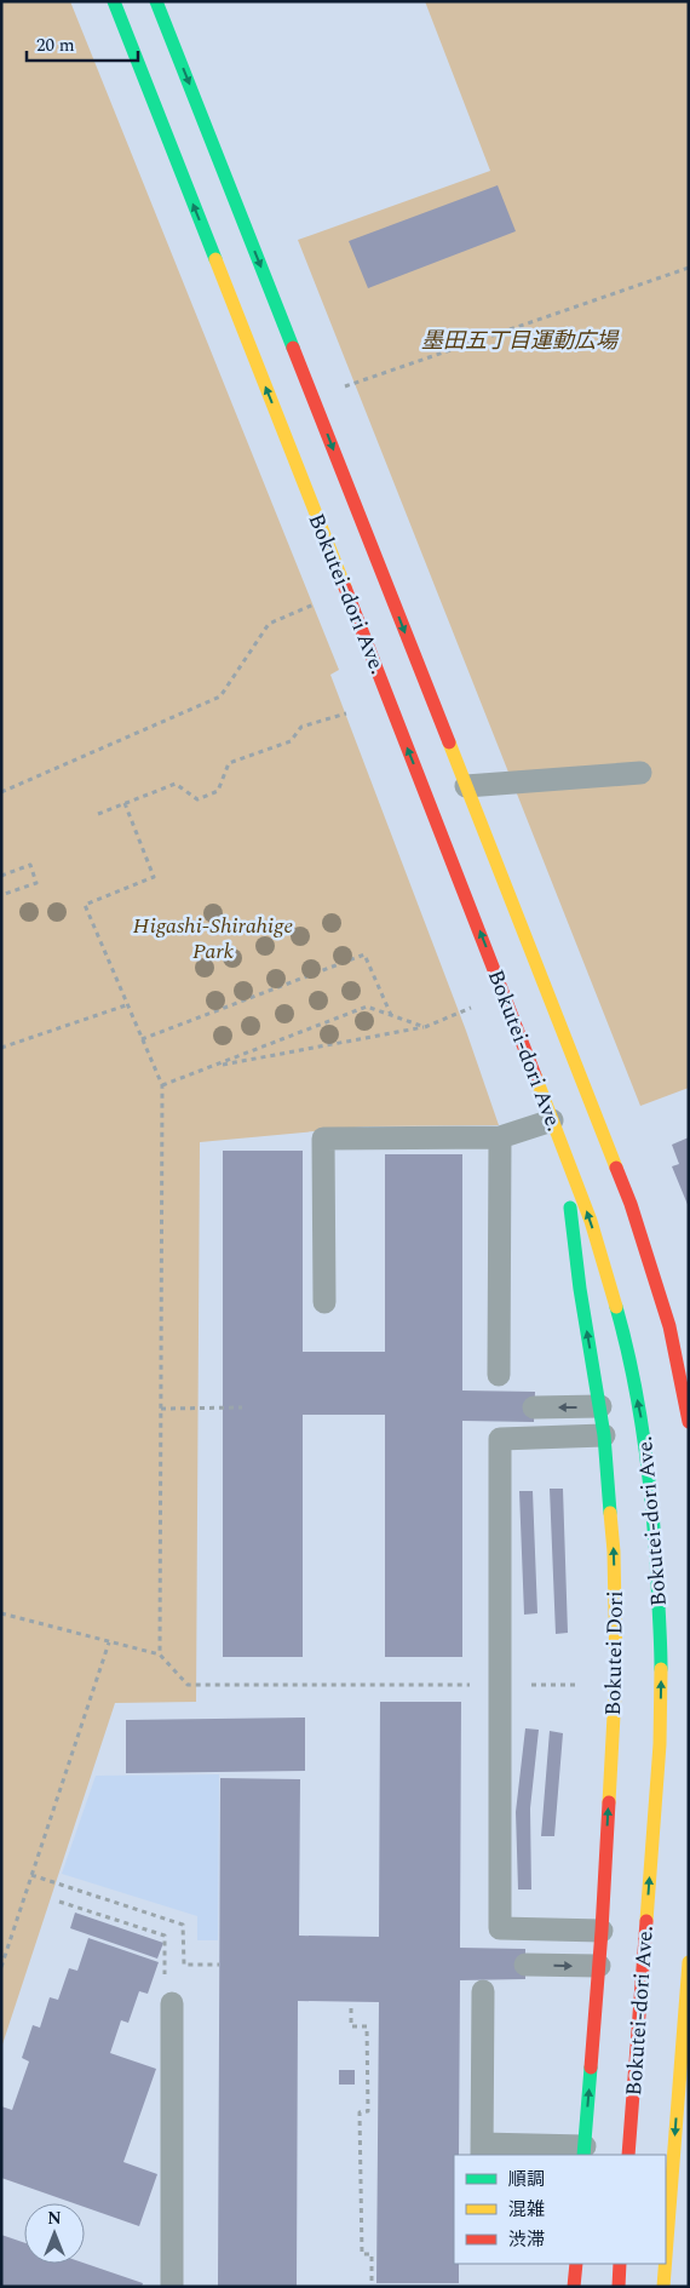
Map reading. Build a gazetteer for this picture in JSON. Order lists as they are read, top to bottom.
{
  "streets": {
    "main road": ["Bokutei-dori Ave.", "Bokutei Dori"]
  },
  "crossings": [
    ["Bokutei-dori Ave.", "Bokutei Dori"]
  ],
  "one_way": ["Bokutei Dori"],
  "parks": ["墨田五丁目運動広場", "Higashi-Shirahige Park"],
  "legend": ["順調", "混雑", "渋滞"],
  "scale_bar": "20 m",
  "north": "top"
}
